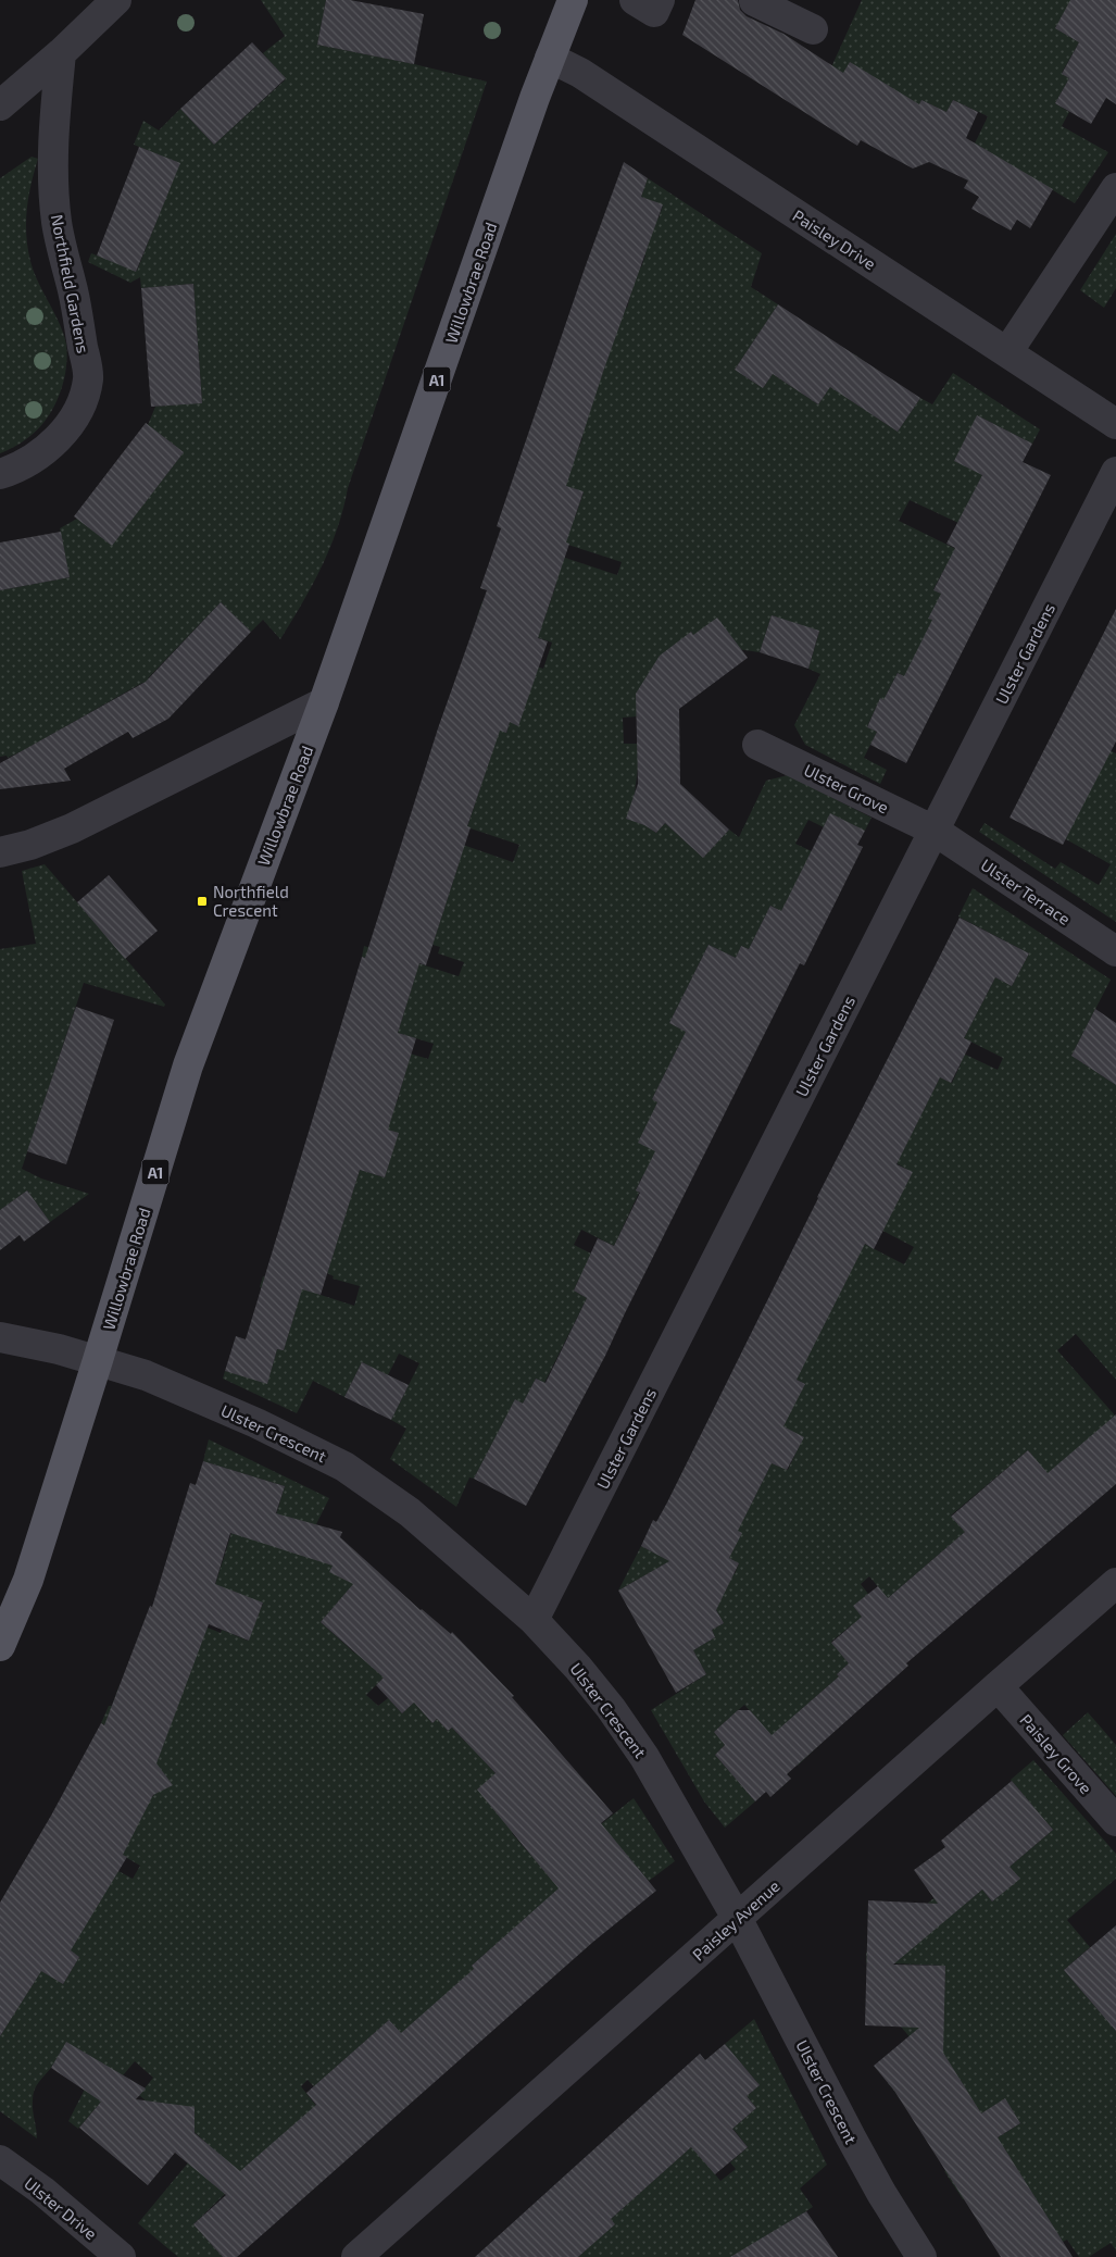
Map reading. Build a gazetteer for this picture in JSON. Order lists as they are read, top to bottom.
{
  "streets": {
    "main road": ["Willowbrae Road", "A1"],
    "street": [
      "Paisley Drive",
      "Northfield Gardens",
      "Ulster Gardens",
      "Ulster Grove",
      "Ulster Terrace",
      "Ulster Crescent",
      "Paisley Grove",
      "Paisley Avenue",
      "Ulster Drive"
    ]
  },
  "crossings": [
    ["Paisley Drive", "Willowbrae Road"],
    ["Willowbrae Road", "Ulster Crescent"],
    ["Ulster Gardens", "Ulster Grove"],
    ["Ulster Gardens", "Ulster Terrace"],
    ["Ulster Gardens", "Ulster Crescent"],
    ["Ulster Grove", "Ulster Terrace"],
    ["Ulster Crescent", "Paisley Avenue"],
    ["Paisley Grove", "Paisley Avenue"]
  ],
  "places": {
    "transit": ["Northfield Crescent"]
  }
}
